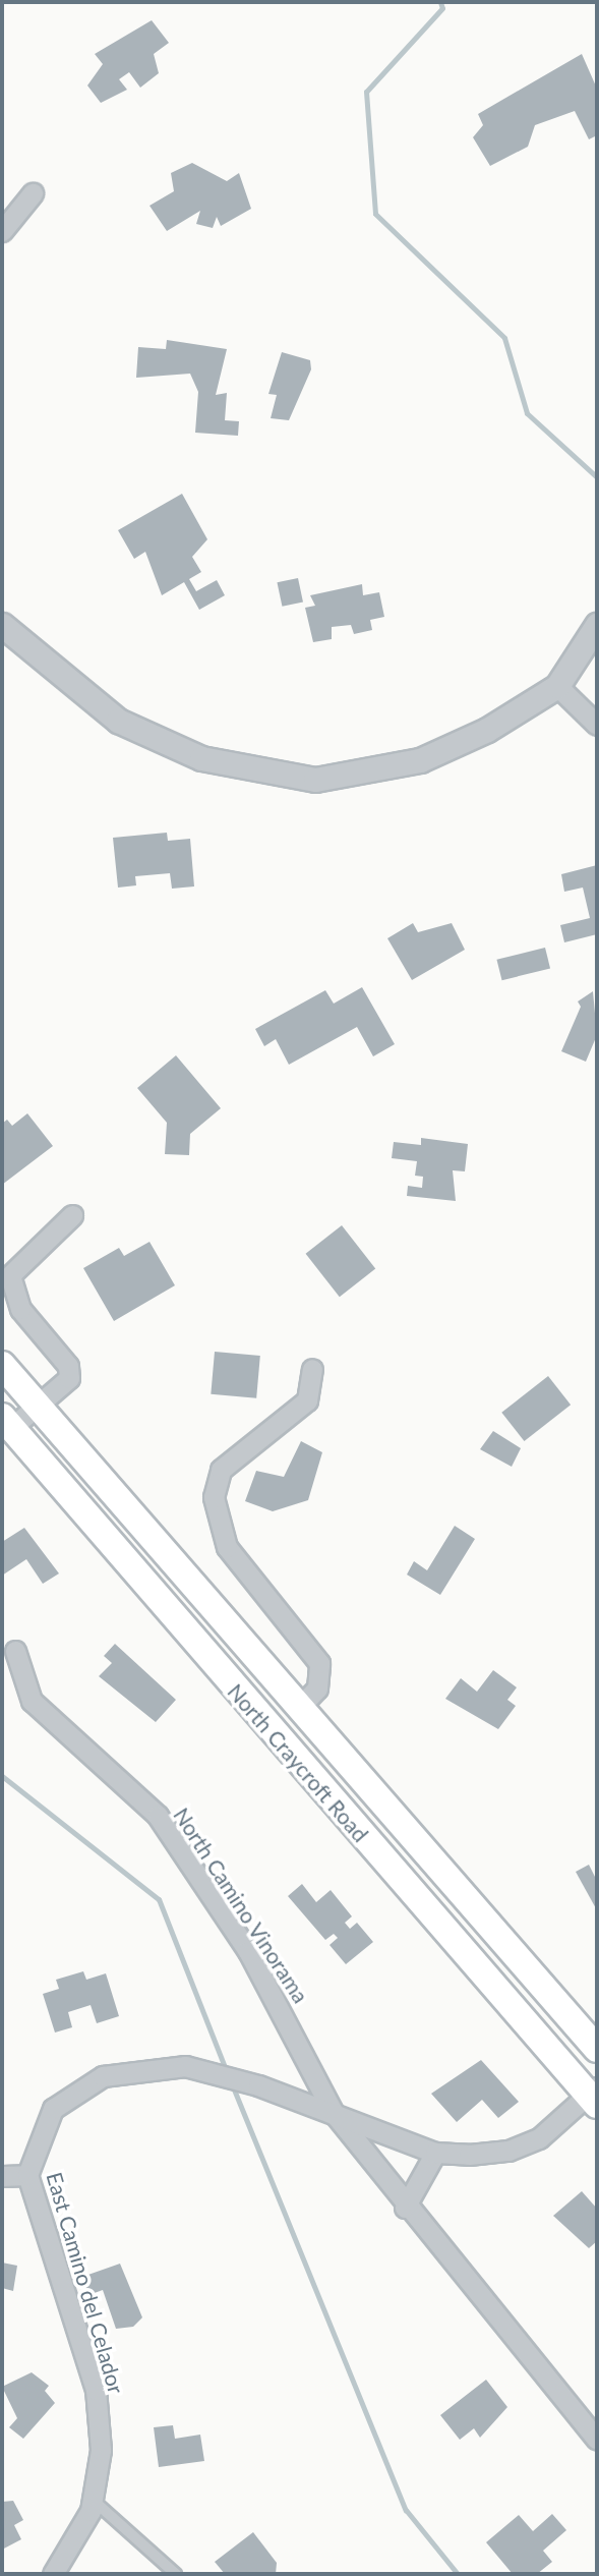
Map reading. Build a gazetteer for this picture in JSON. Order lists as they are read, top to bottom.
{
  "streets": {
    "main road": ["North Craycroft Road"],
    "street": ["North Camino Vinorama", "East Camino del Celador"]
  },
  "crossings": [
    ["North Craycroft Road", "East Camino del Celador"],
    ["North Camino Vinorama", "East Camino del Celador"]
  ]
}
